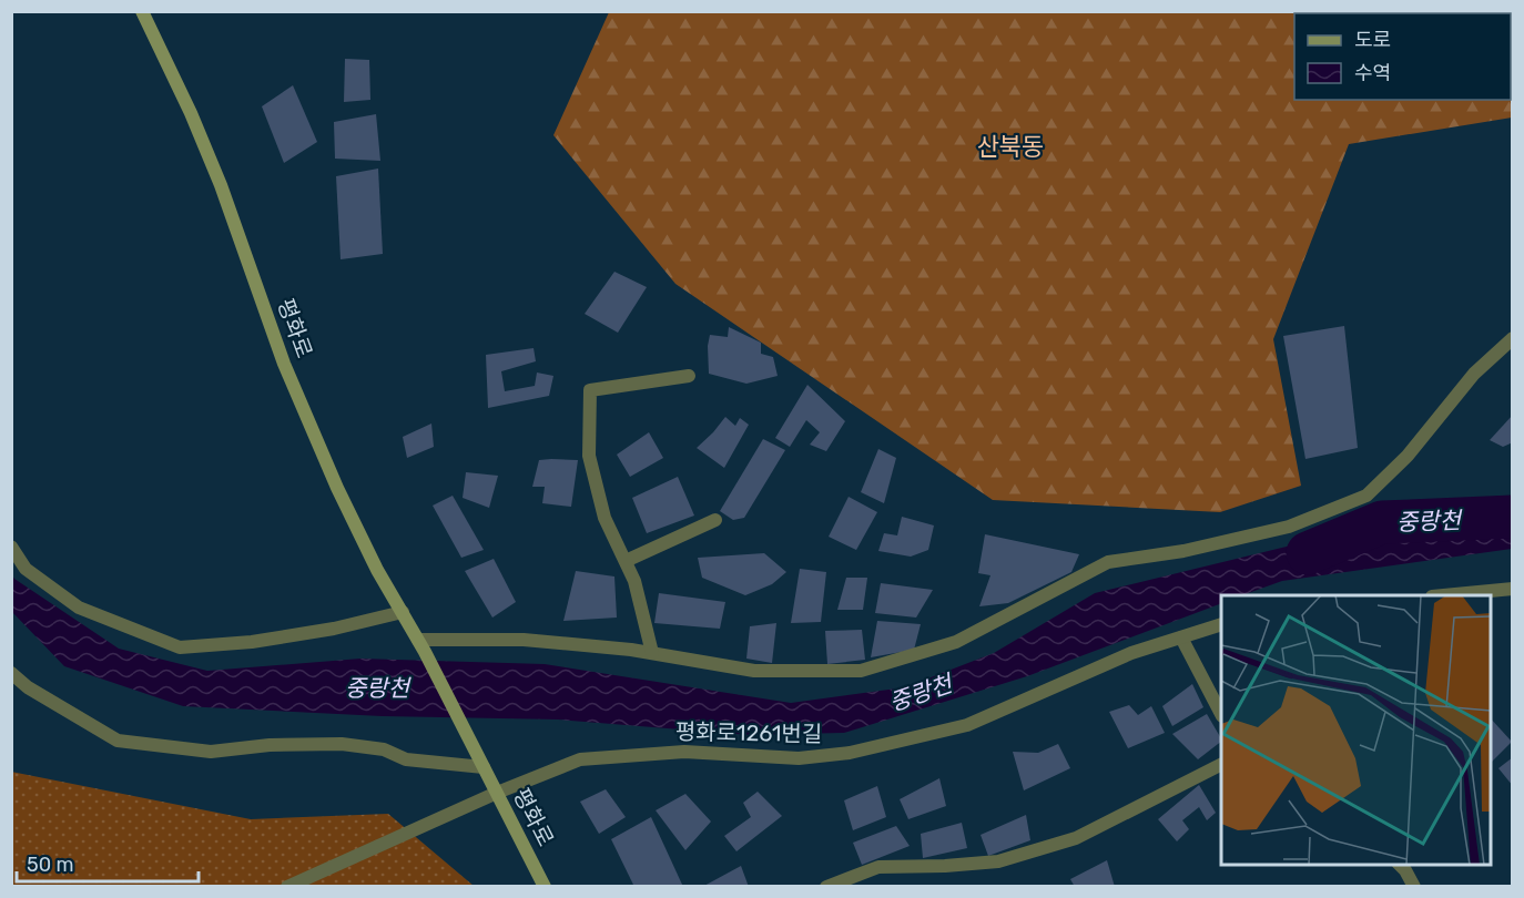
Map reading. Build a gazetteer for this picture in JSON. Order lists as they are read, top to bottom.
{
  "streets": {
    "main road": ["평화로"],
    "street": ["평화로1261번길"]
  },
  "crossings": [
    ["평화로", "평화로1261번길"]
  ],
  "districts": ["산북동"],
  "water": ["중랑천"],
  "legend": ["도로", "수역"],
  "scale_bar": "50 m"
}
